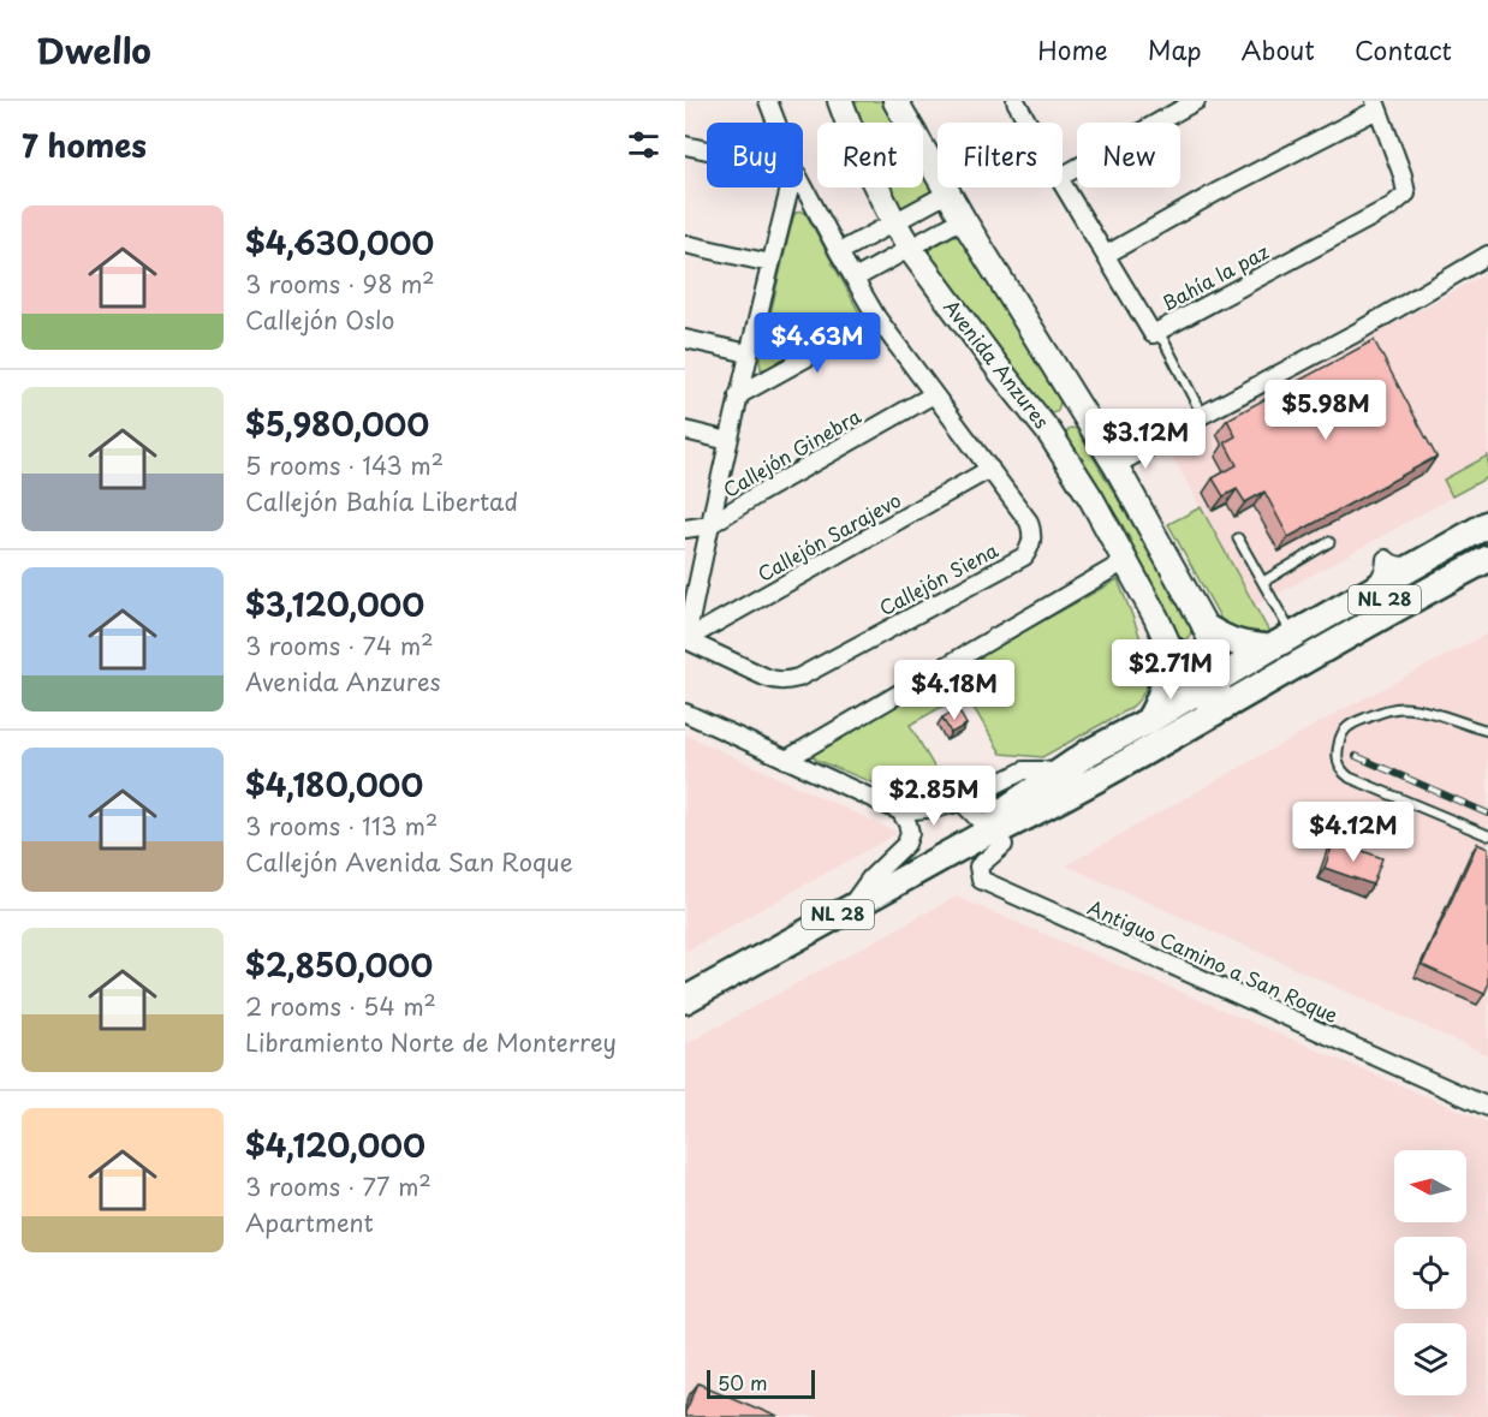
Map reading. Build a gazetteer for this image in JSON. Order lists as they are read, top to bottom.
{
  "streets": {
    "main road": ["NL 28"],
    "street": [
      "Bahía la paz",
      "Avenida Anzures",
      "Callejón Ginebra",
      "Callejón Sarajevo",
      "Callejón Siena",
      "Antiguo Camino a San Roque"
    ]
  },
  "crossings": [
    ["Avenida Anzures", "NL 28"],
    ["Callejón Ginebra", "Callejón Siena"],
    ["Callejón Sarajevo", "Callejón Siena"],
    ["NL 28", "Antiguo Camino a San Roque"]
  ],
  "scale_bar": "50 m",
  "north": "left",
  "page": {
    "header": "Dwello",
    "nav": [
      "Home",
      "Map",
      "About",
      "Contact"
    ],
    "heading": "7 homes",
    "chip": [
      "Buy",
      "Rent",
      "Filters",
      "New"
    ],
    "list": [
      {
        "name": "$4,630,000",
        "note": "3 rooms · 98 m² · Callejón Oslo"
      },
      {
        "name": "$5,980,000",
        "note": "5 rooms · 143 m² · Callejón Bahía Libertad"
      },
      {
        "name": "$3,120,000",
        "note": "3 rooms · 74 m² · Avenida Anzures"
      },
      {
        "name": "$4,180,000",
        "note": "3 rooms · 113 m² · Callejón Avenida San Roque"
      },
      {
        "name": "$2,850,000",
        "note": "2 rooms · 54 m² · Libramiento Norte de Monterrey"
      },
      {
        "name": "$4,120,000",
        "note": "3 rooms · 77 m² · Apartment"
      }
    ],
    "price": [
      "$4.63M",
      "$5.98M",
      "$3.12M",
      "$2.71M",
      "$4.18M",
      "$2.85M",
      "$4.12M"
    ],
    "scale": "50 m"
  }
}
